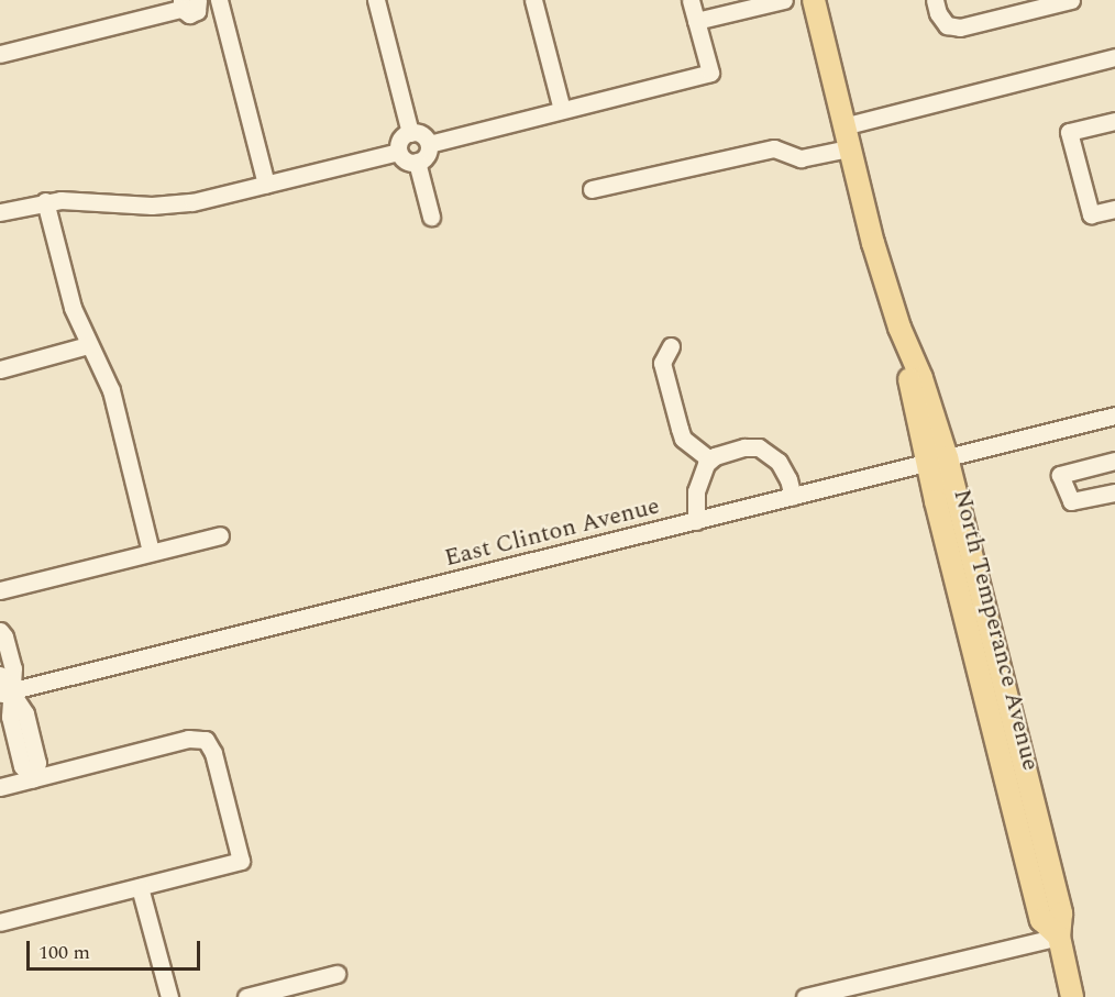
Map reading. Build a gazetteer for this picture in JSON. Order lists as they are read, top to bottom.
{
  "streets": {
    "main road": ["North Temperance Avenue"],
    "street": ["East Clinton Avenue"]
  },
  "crossings": [
    ["East Clinton Avenue", "North Temperance Avenue"]
  ],
  "scale_bar": "100 m"
}
